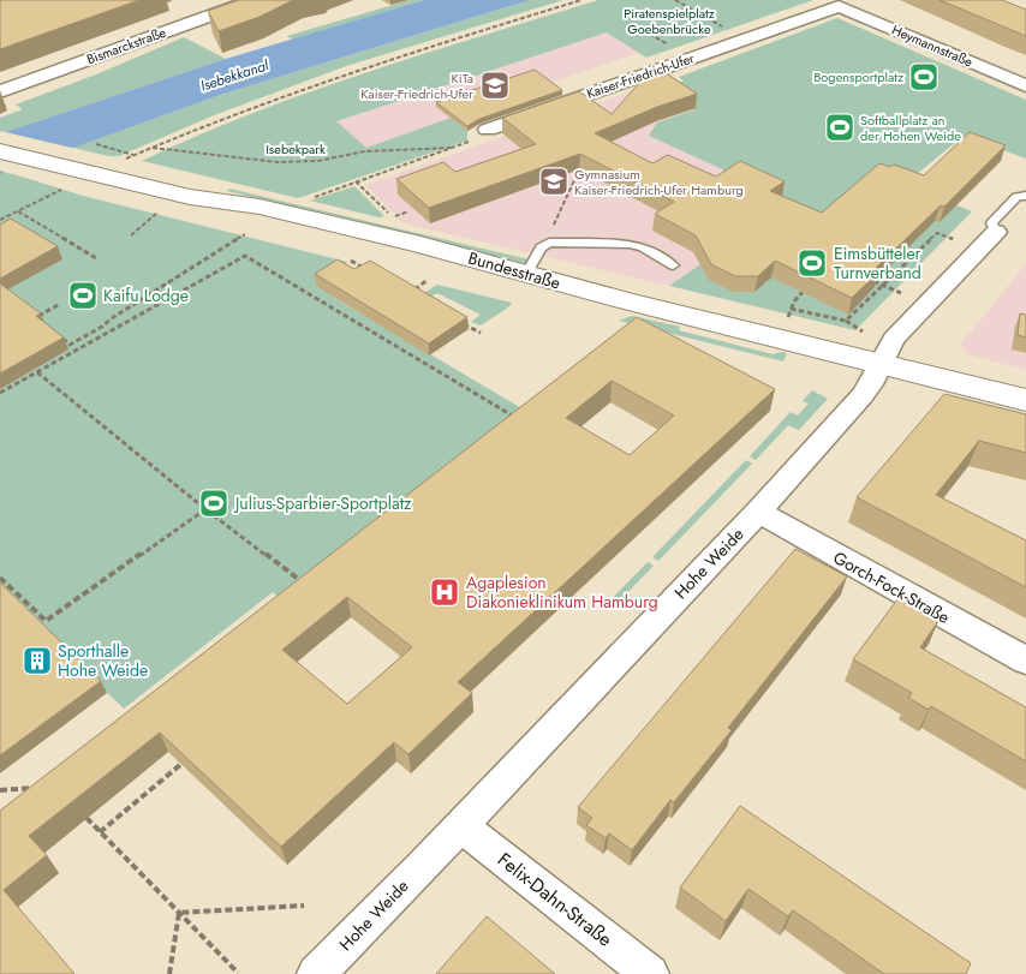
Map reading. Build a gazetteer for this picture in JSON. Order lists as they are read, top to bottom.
{
  "streets": {
    "street": [
      "Bismarckstraße",
      "Heymannstraße",
      "Kaiser-Friedrich-Ufer",
      "Bundesstraße",
      "Hohe Weide",
      "Gorch-Fock-Straße",
      "Felix-Dahn-Straße"
    ]
  },
  "crossings": [
    ["Heymannstraße", "Kaiser-Friedrich-Ufer"],
    ["Bundesstraße", "Hohe Weide"],
    ["Hohe Weide", "Gorch-Fock-Straße"],
    ["Hohe Weide", "Felix-Dahn-Straße"]
  ],
  "water": ["Isebekkanal"],
  "parks": ["Piratenspielplatz Goebenbrücke", "Isebekpark"],
  "places": {
    "sports": [
      "Bogensportplatz",
      "Softballplatz an der Hohen Weide",
      "Eimsbütteler Turnverband",
      "Kaifu Lodge",
      "Julius-Sparbier-Sportplatz"
    ],
    "school or university": ["KiTa Kaiser-Friedrich-Ufer", "Gymnasium Kaiser-Friedrich-Ufer Hamburg"],
    "hospital": ["Agaplesion Diakonieklinikum Hamburg"],
    "building": ["Sporthalle Hohe Weide"]
  }
}
